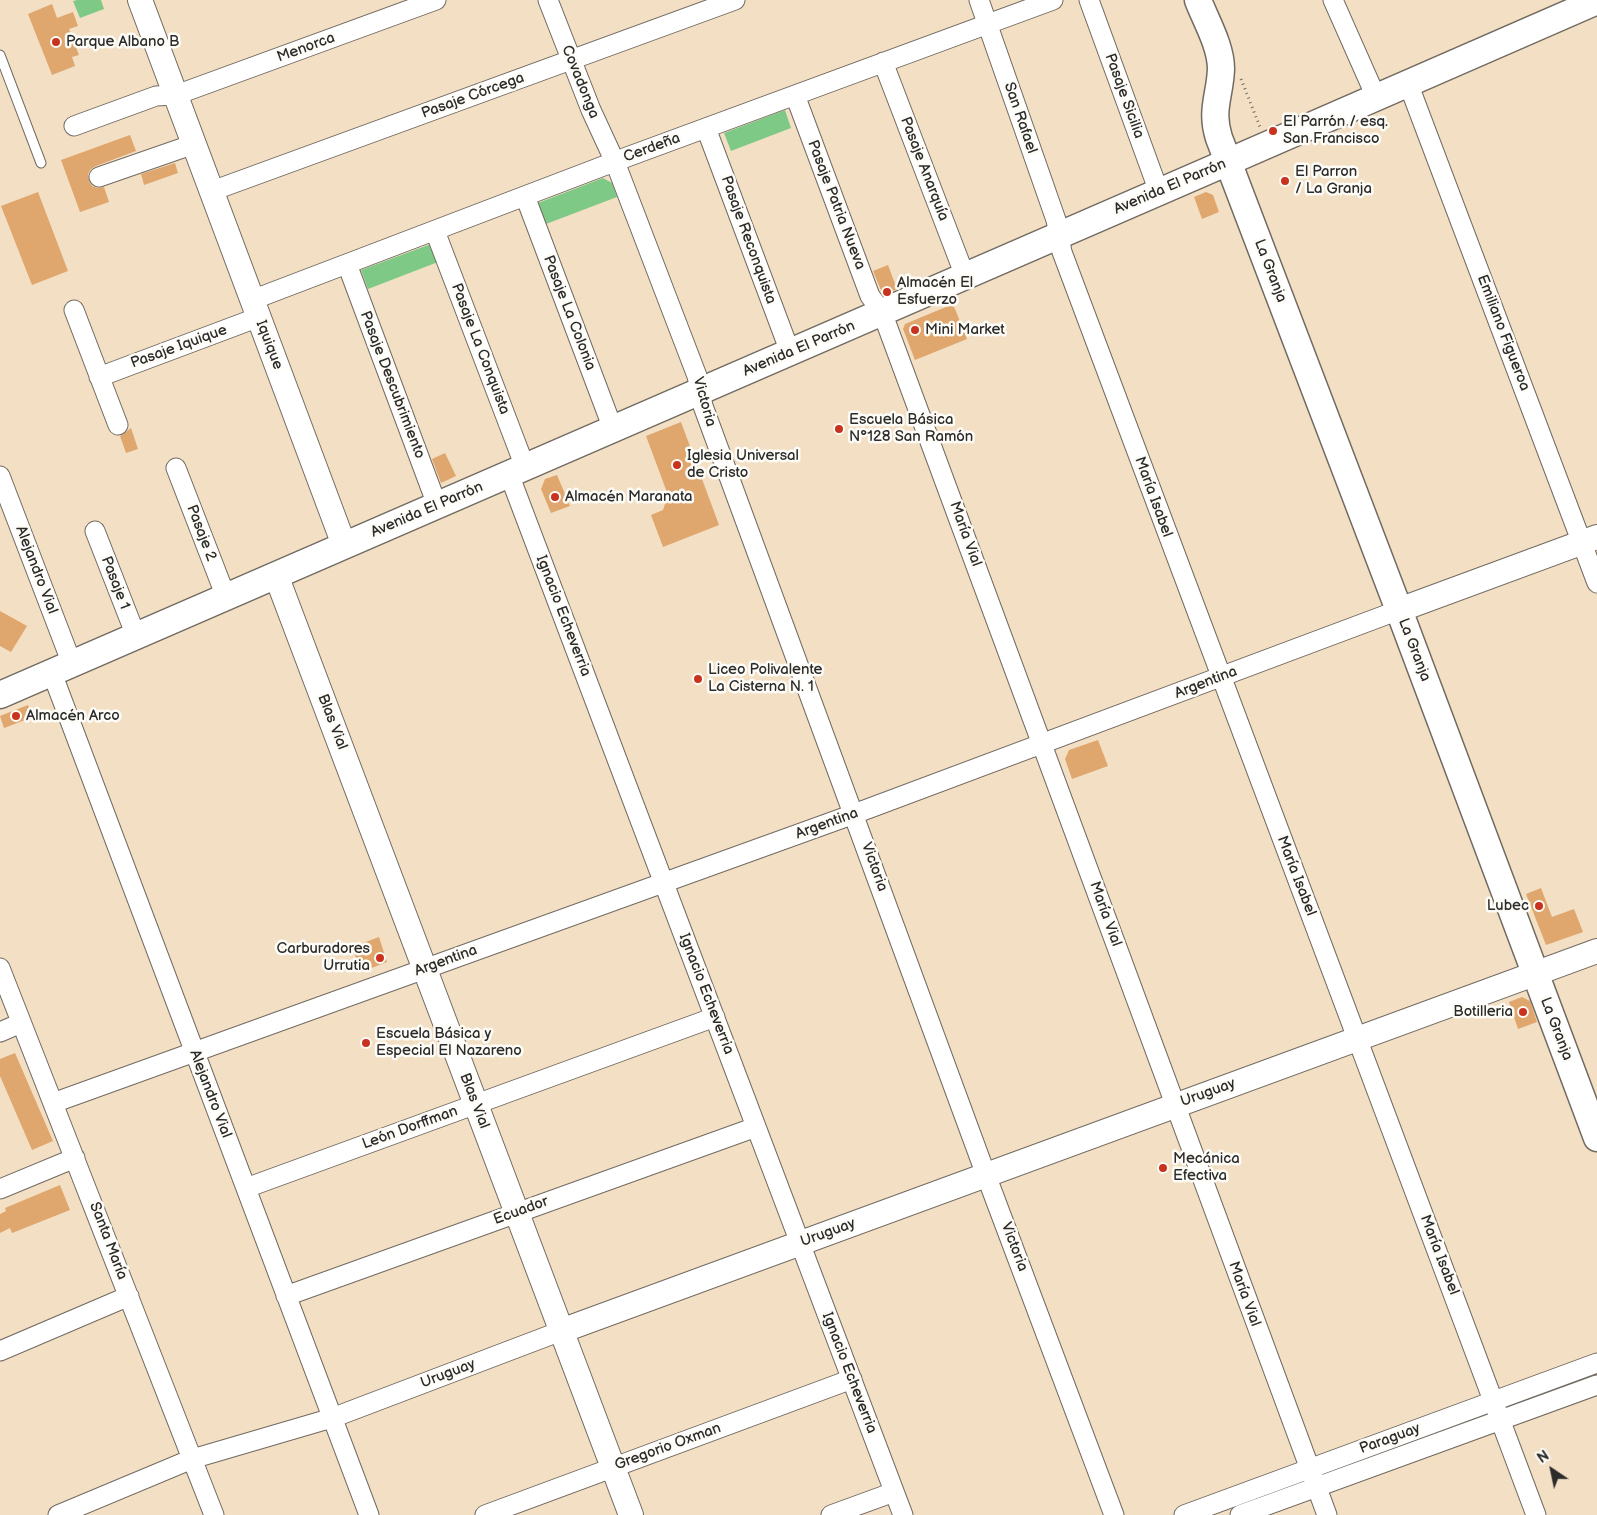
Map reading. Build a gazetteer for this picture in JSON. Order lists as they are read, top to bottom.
{
  "streets": {
    "main road": ["Avenida El Parrón", "La Granja"],
    "street": [
      "Menorca",
      "Covadonga",
      "Pasaje Córcega",
      "Pasaje Sicilia",
      "San Rafael",
      "Cerdeña",
      "Pasaje Anarquía",
      "Pasaje Patria Nueva",
      "Pasaje Reconquista",
      "Pasaje La Colonia",
      "Emiliano Figueroa",
      "Iquique",
      "Pasaje Iquique",
      "Pasaje La Conquista",
      "Pasaje Descubrimiento",
      "Victoria",
      "María Isabel",
      "Pasaje 2",
      "María Vial",
      "Alejandro Vial",
      "Pasaje 1",
      "Ignacio Echeverria",
      "Argentina",
      "Blas Vial",
      "Uruguay",
      "León Dorffman",
      "Ecuador",
      "Santa María",
      "Paraguay",
      "Gregorio Oxman"
    ]
  },
  "crossings": [
    ["Menorca", "Iquique"],
    ["Covadonga", "Pasaje Córcega"],
    ["Covadonga", "Cerdeña"],
    ["Covadonga", "Victoria"],
    ["Pasaje Córcega", "Iquique"],
    ["Pasaje Sicilia", "Avenida El Parrón"],
    ["San Rafael", "Cerdeña"],
    ["San Rafael", "Avenida El Parrón"],
    ["San Rafael", "María Isabel"],
    ["Cerdeña", "Pasaje Anarquía"],
    ["Cerdeña", "Pasaje Patria Nueva"],
    ["Cerdeña", "Pasaje Reconquista"],
    ["Cerdeña", "Pasaje La Colonia"],
    ["Cerdeña", "Iquique"],
    ["Cerdeña", "Pasaje Iquique"],
    ["Cerdeña", "Pasaje La Conquista"],
    ["Cerdeña", "Pasaje Descubrimiento"],
    ["Cerdeña", "Victoria"],
    ["Pasaje Anarquía", "Avenida El Parrón"],
    ["Avenida El Parrón", "Pasaje Patria Nueva"],
    ["Avenida El Parrón", "Pasaje Reconquista"],
    ["Avenida El Parrón", "La Granja"],
    ["Avenida El Parrón", "Pasaje La Colonia"],
    ["Avenida El Parrón", "Emiliano Figueroa"],
    ["Avenida El Parrón", "Iquique"],
    ["Avenida El Parrón", "Pasaje La Conquista"],
    ["Avenida El Parrón", "Pasaje Descubrimiento"],
    ["Avenida El Parrón", "Victoria"],
    ["Avenida El Parrón", "María Isabel"],
    ["Avenida El Parrón", "Pasaje 2"],
    ["Avenida El Parrón", "María Vial"],
    ["Avenida El Parrón", "Alejandro Vial"],
    ["Avenida El Parrón", "Pasaje 1"],
    ["Avenida El Parrón", "Ignacio Echeverria"],
    ["Avenida El Parrón", "Blas Vial"],
    ["Pasaje Patria Nueva", "María Vial"],
    ["La Granja", "Argentina"],
    ["La Granja", "Uruguay"],
    ["Emiliano Figueroa", "Argentina"],
    ["Iquique", "Pasaje Iquique"],
    ["Pasaje La Conquista", "Ignacio Echeverria"],
    ["Victoria", "Argentina"],
    ["Victoria", "Uruguay"],
    ["María Isabel", "Argentina"],
    ["María Isabel", "Uruguay"],
    ["María Isabel", "Paraguay"],
    ["María Vial", "Argentina"],
    ["María Vial", "Uruguay"],
    ["María Vial", "Paraguay"],
    ["Alejandro Vial", "Argentina"],
    ["Alejandro Vial", "Uruguay"],
    ["Alejandro Vial", "León Dorffman"],
    ["Alejandro Vial", "Ecuador"],
    ["Ignacio Echeverria", "Argentina"],
    ["Ignacio Echeverria", "Uruguay"],
    ["Ignacio Echeverria", "León Dorffman"],
    ["Ignacio Echeverria", "Ecuador"],
    ["Ignacio Echeverria", "Gregorio Oxman"],
    ["Argentina", "Blas Vial"],
    ["Argentina", "Santa María"],
    ["Blas Vial", "Uruguay"],
    ["Blas Vial", "León Dorffman"],
    ["Blas Vial", "Ecuador"],
    ["Blas Vial", "Gregorio Oxman"],
    ["Uruguay", "Santa María"]
  ],
  "places": [
    "Parque Albano B",
    "El Parrón / esq. San Francisco",
    "El Parron / La Granja",
    "Almacén El Esfuerzo",
    "Mini Market",
    "Escuela Básica N°128 San Ramón",
    "Iglesia Universal de Cristo",
    "Almacén Maranata",
    "Liceo Polivalente La Cisterna N. 1",
    "Almacén Arco",
    "Lubec",
    "Carburadores Urrutia",
    "Botilleria",
    "Escuela Básica y Especial El Nazareno",
    "Mecánica Efectiva"
  ],
  "north": "top left"
}
